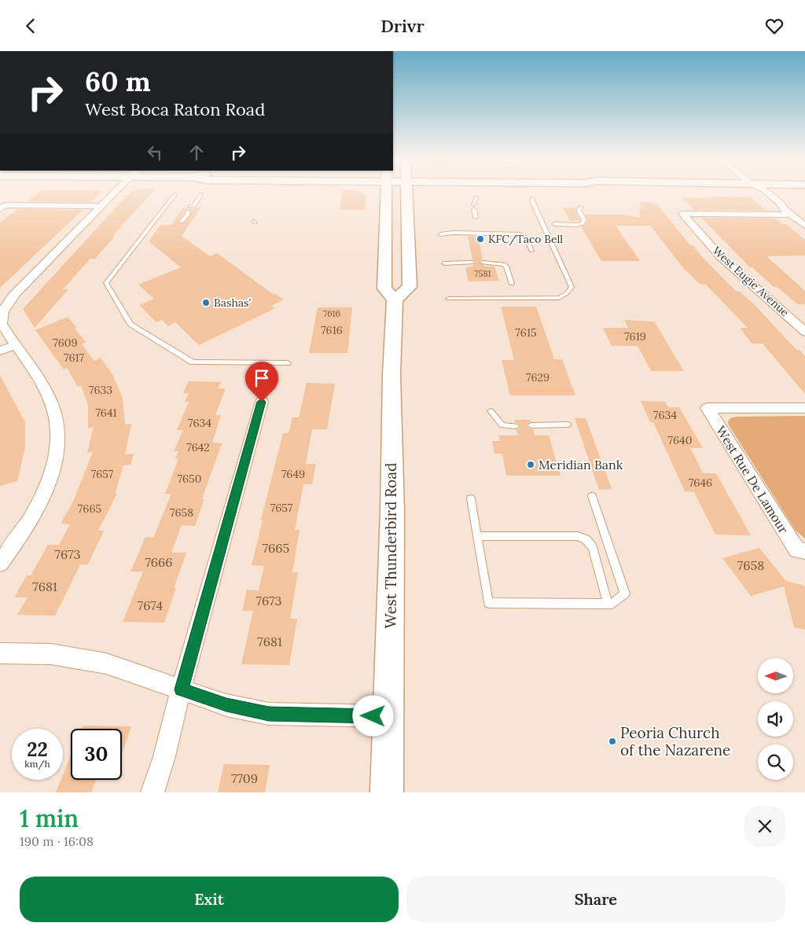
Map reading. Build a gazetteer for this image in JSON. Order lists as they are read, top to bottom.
{
  "streets": {
    "main road": ["West Thunderbird Road"],
    "street": ["West Eugie Avenue", "West Rue De Lamour"]
  },
  "places": [
    "KFC/Taco Bell",
    "Bashas'",
    "Meridian Bank",
    "Peoria Church of the Nazarene"
  ],
  "house_numbers": [
    "7581",
    "7616",
    "7616",
    "7615",
    "7619",
    "7609",
    "7617",
    "7629",
    "7633",
    "7641",
    "7634",
    "7634",
    "7640",
    "7642",
    "7657",
    "7649",
    "7650",
    "7646",
    "7657",
    "7665",
    "7658",
    "7665",
    "7673",
    "7666",
    "7658",
    "7681",
    "7673",
    "7674",
    "7681",
    "7709"
  ],
  "north": "left",
  "page": {
    "header": "Drivr",
    "turn": ["60 m", "West Boca Raton Road"],
    "speed": "22 km/h",
    "limit": "30",
    "heading": ["1 min", "190 m · 16:08"],
    "buttons": ["Exit", "Share"]
  }
}
